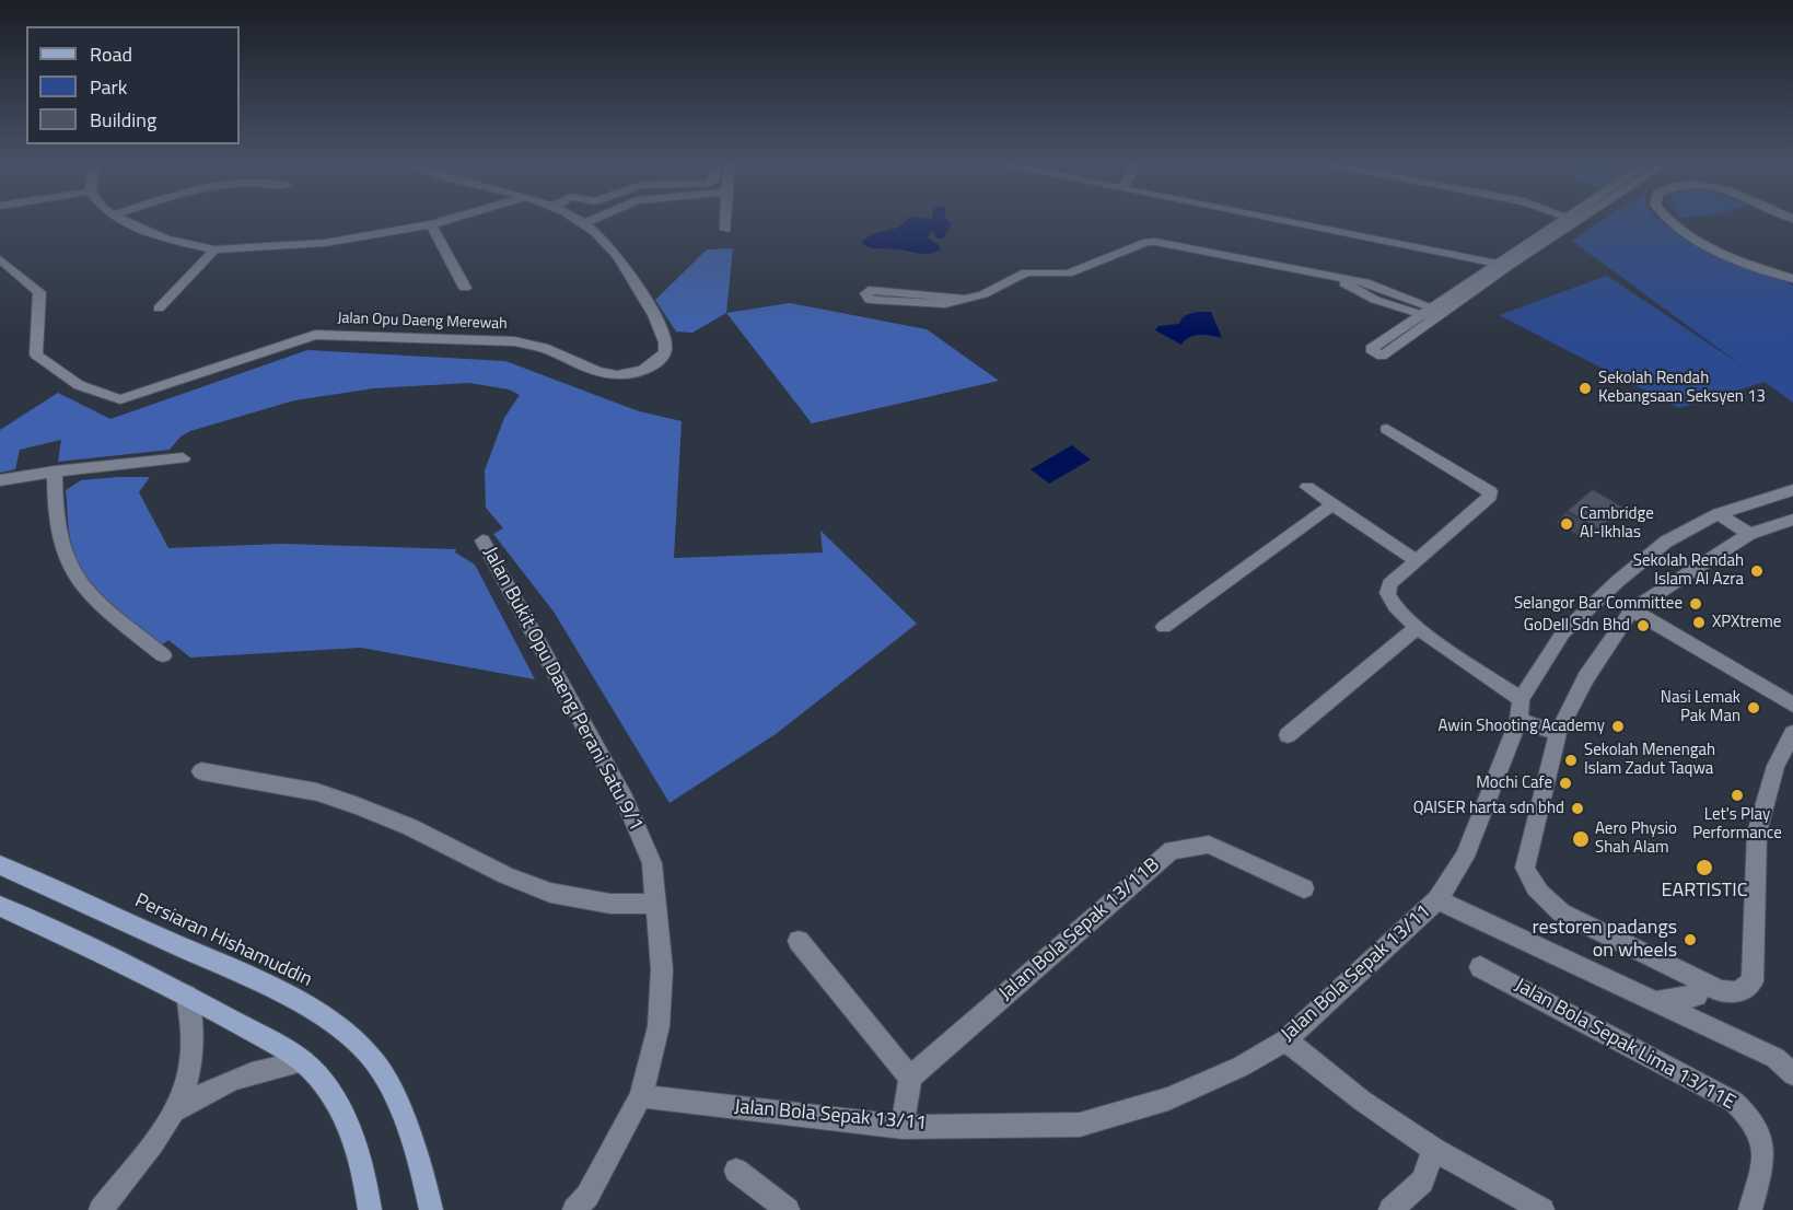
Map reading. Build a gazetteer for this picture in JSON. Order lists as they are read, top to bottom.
{
  "streets": {
    "main road": ["Persiaran Hishamuddin"],
    "street": [
      "Jalan Opu Daeng Merewah",
      "Jalan Bukit Opu Daeng Perani Satu 9/1",
      "Jalan Bola Sepak 13/11B",
      "Jalan Bola Sepak 13/11",
      "Jalan Bola Sepak Lima 13/11E"
    ]
  },
  "crossings": [
    ["Jalan Bukit Opu Daeng Perani Satu 9/1", "Jalan Bola Sepak 13/11"]
  ],
  "places": [
    "Sekolah Rendah Kebangsaan Seksyen 13",
    "Cambridge Al-Ikhlas",
    "Sekolah Rendah Islam Al Azra",
    "Selangor Bar Committee",
    "XPXtreme",
    "GoDell Sdn Bhd",
    "Nasi Lemak Pak Man",
    "Awin Shooting Academy",
    "Sekolah Menengah Islam Zadut Taqwa",
    "Mochi Cafe",
    "Let's Play Performance",
    "QAISER harta sdn bhd",
    "Aero Physio Shah Alam",
    "EARTISTIC",
    "restoren padangs on wheels"
  ],
  "legend": ["Road", "Park", "Building"]
}
